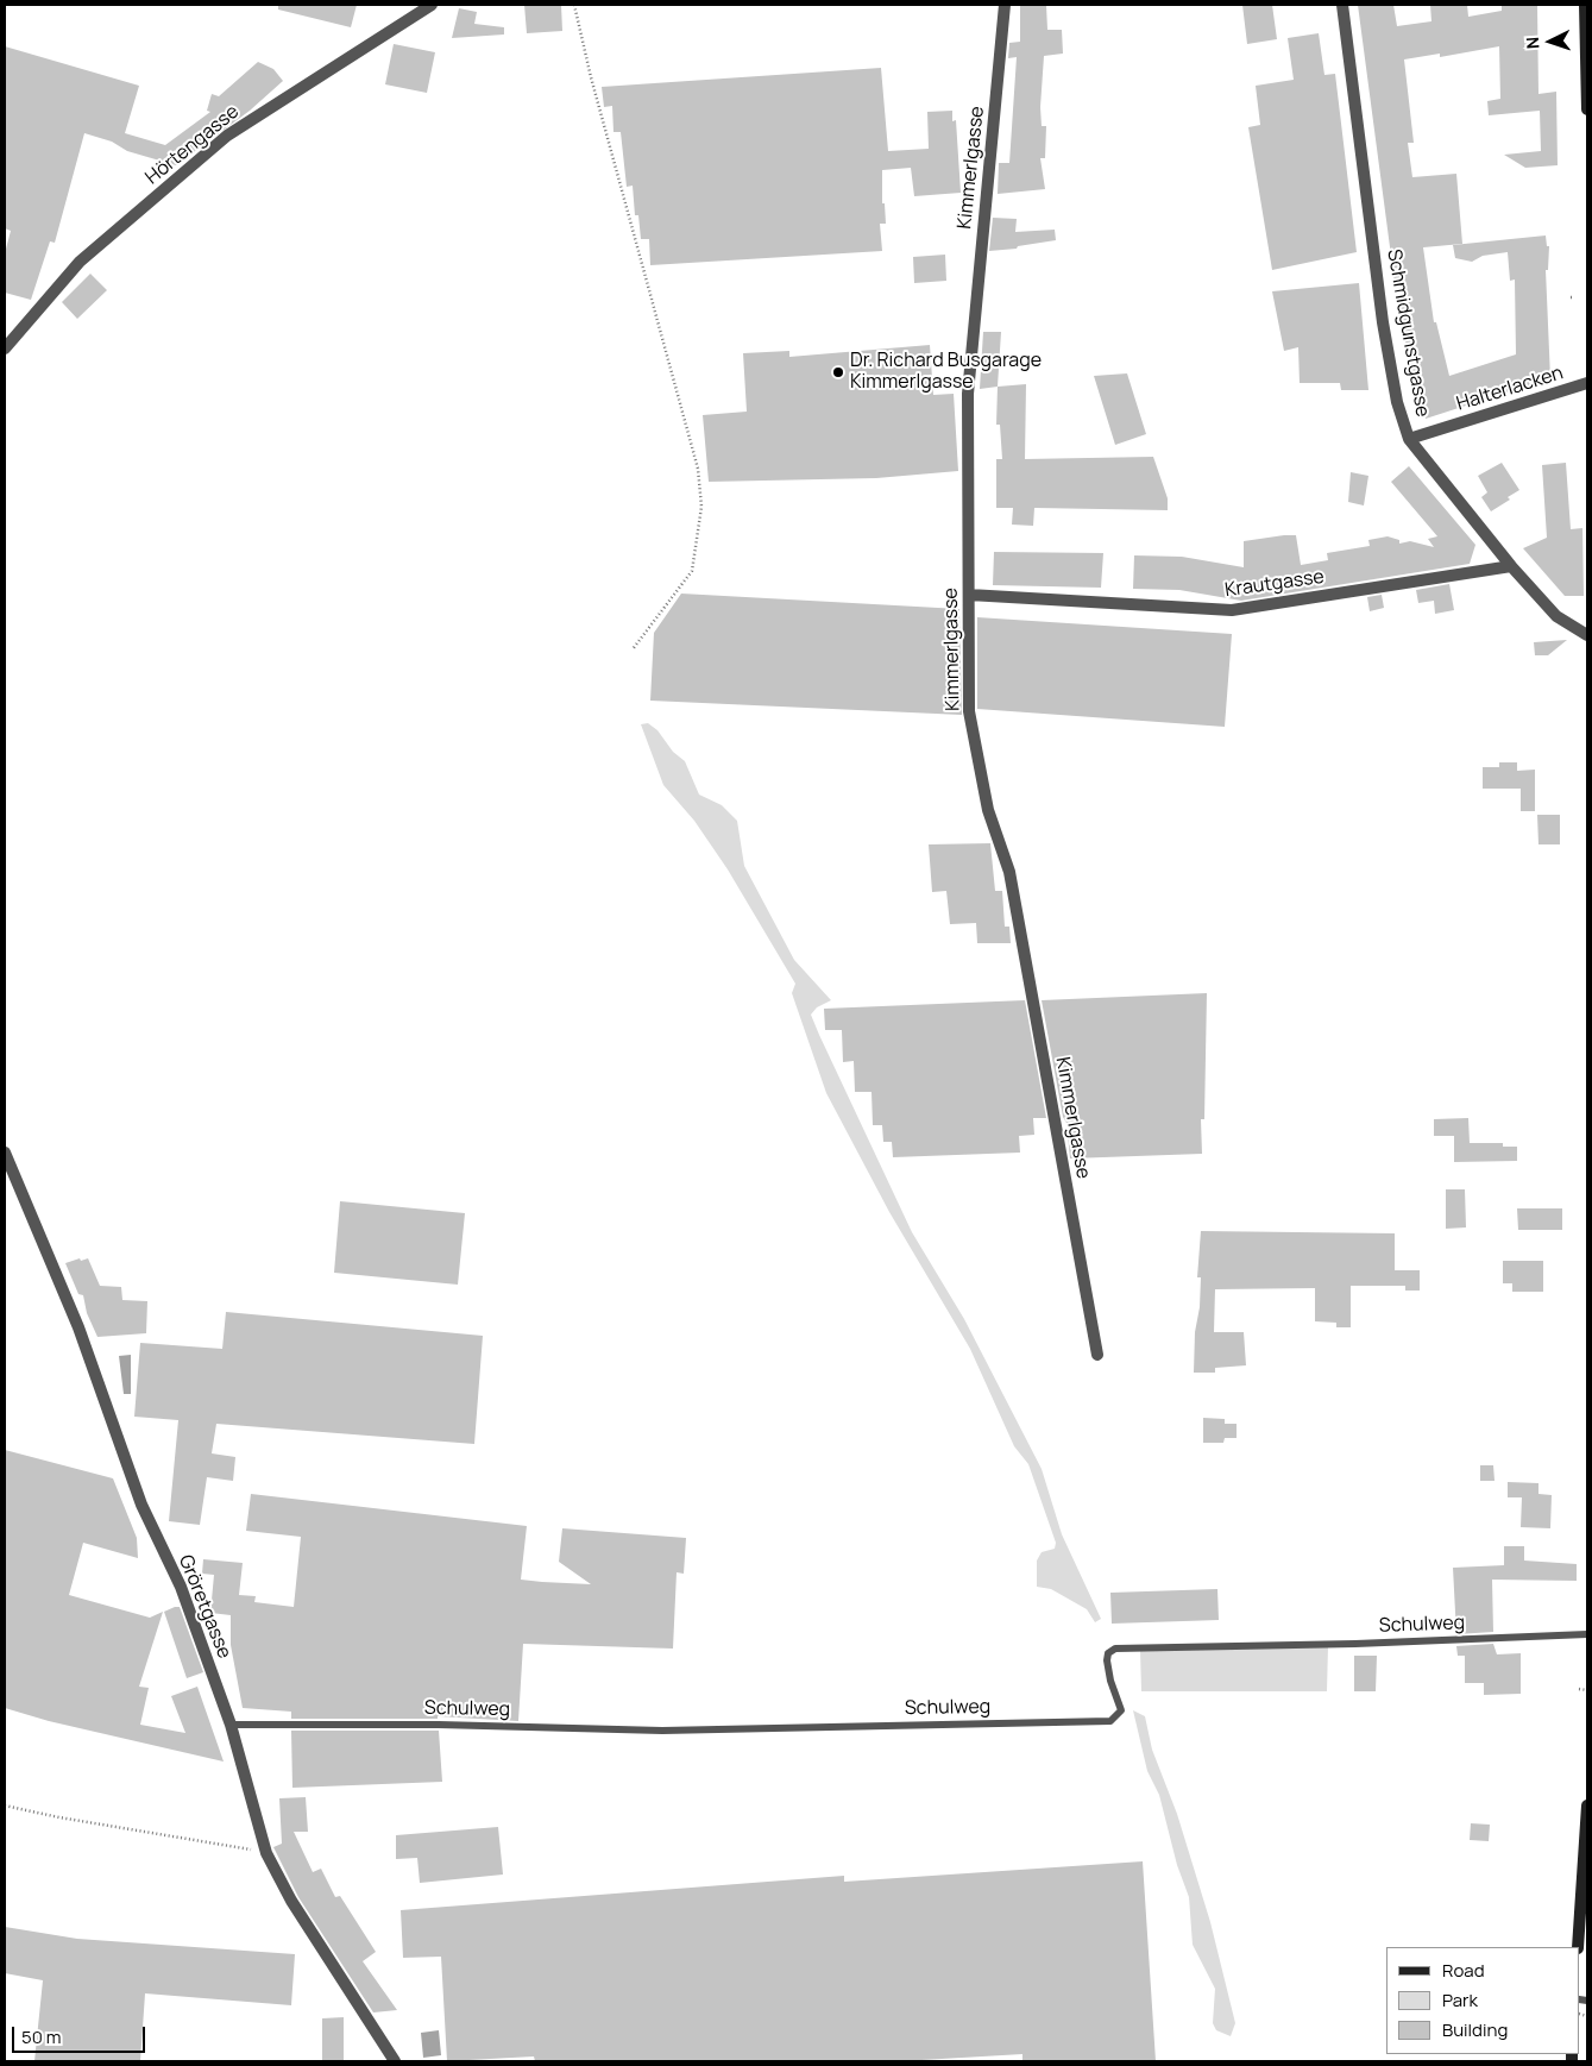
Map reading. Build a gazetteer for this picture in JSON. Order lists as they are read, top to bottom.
{
  "streets": {
    "street": [
      "Hörtengasse",
      "Kimmerlgasse",
      "Schmidgunstgasse",
      "Halterlacken",
      "Krautgasse",
      "Gröretgasse"
    ],
    "lane": ["Schulweg"]
  },
  "crossings": [
    ["Kimmerlgasse", "Krautgasse"],
    ["Schmidgunstgasse", "Halterlacken"],
    ["Schmidgunstgasse", "Krautgasse"],
    ["Gröretgasse", "Schulweg"]
  ],
  "places": ["Dr. Richard Busgarage Kimmerlgasse"],
  "legend": ["Road", "Park", "Building"],
  "scale_bar": "50 m",
  "north": "left"
}
